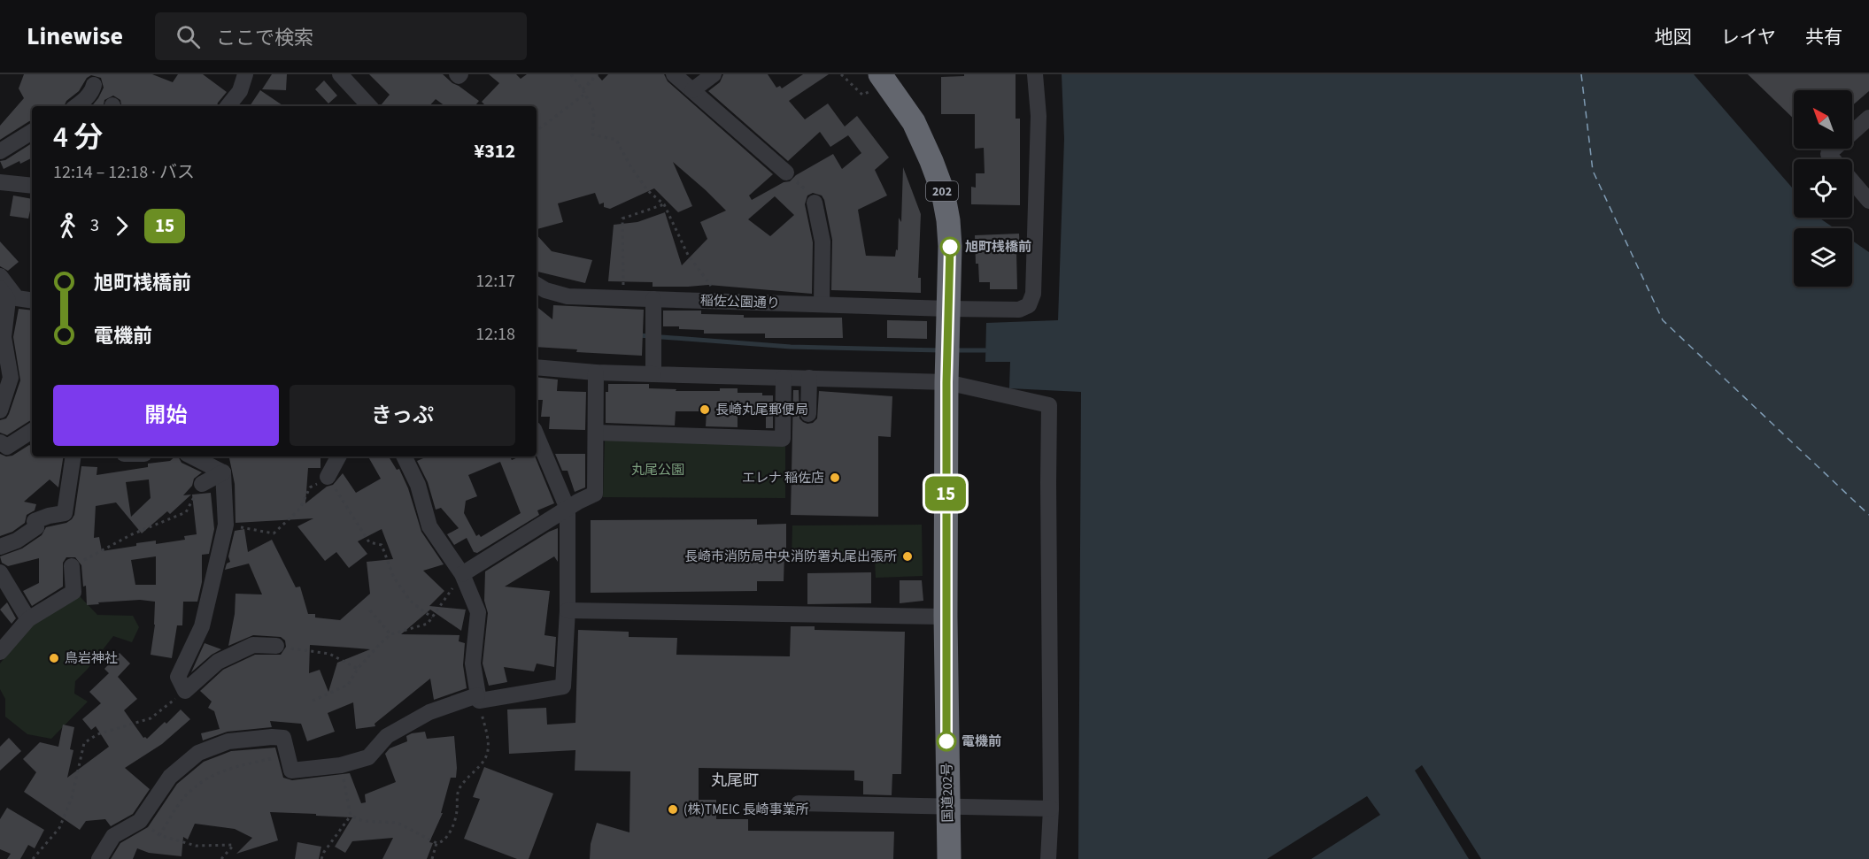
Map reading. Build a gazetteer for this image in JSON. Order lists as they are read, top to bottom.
{
  "streets": {
    "highway": ["202", "国道202号"],
    "street": ["稲佐公園通り"]
  },
  "crossings": [
    ["稲佐公園通り", "国道202号"]
  ],
  "districts": ["丸尾町"],
  "parks": ["丸尾公園"],
  "places": [
    "旭町桟橋前",
    "長崎丸尾郵便局",
    "エレナ 稲佐店",
    "長崎市消防局中央消防署丸尾出張所",
    "鳥岩神社",
    "電機前",
    "(株)TMEIC 長崎事業所"
  ],
  "lines": ["bus line 15"],
  "north": "top left",
  "page": {
    "header": "Linewise",
    "search": "ここで検索",
    "nav": ["地図", "レイヤ", "共有"],
    "on_map": "15",
    "heading": ["4 分", "12:14 – 12:18 · バス", "¥312"],
    "legs": ["3", "15"],
    "list": [
      {
        "name": "旭町桟橋前",
        "value": "12:17"
      },
      {
        "name": "電機前",
        "value": "12:18"
      }
    ],
    "buttons": ["開始", "きっぷ"]
  }
}
